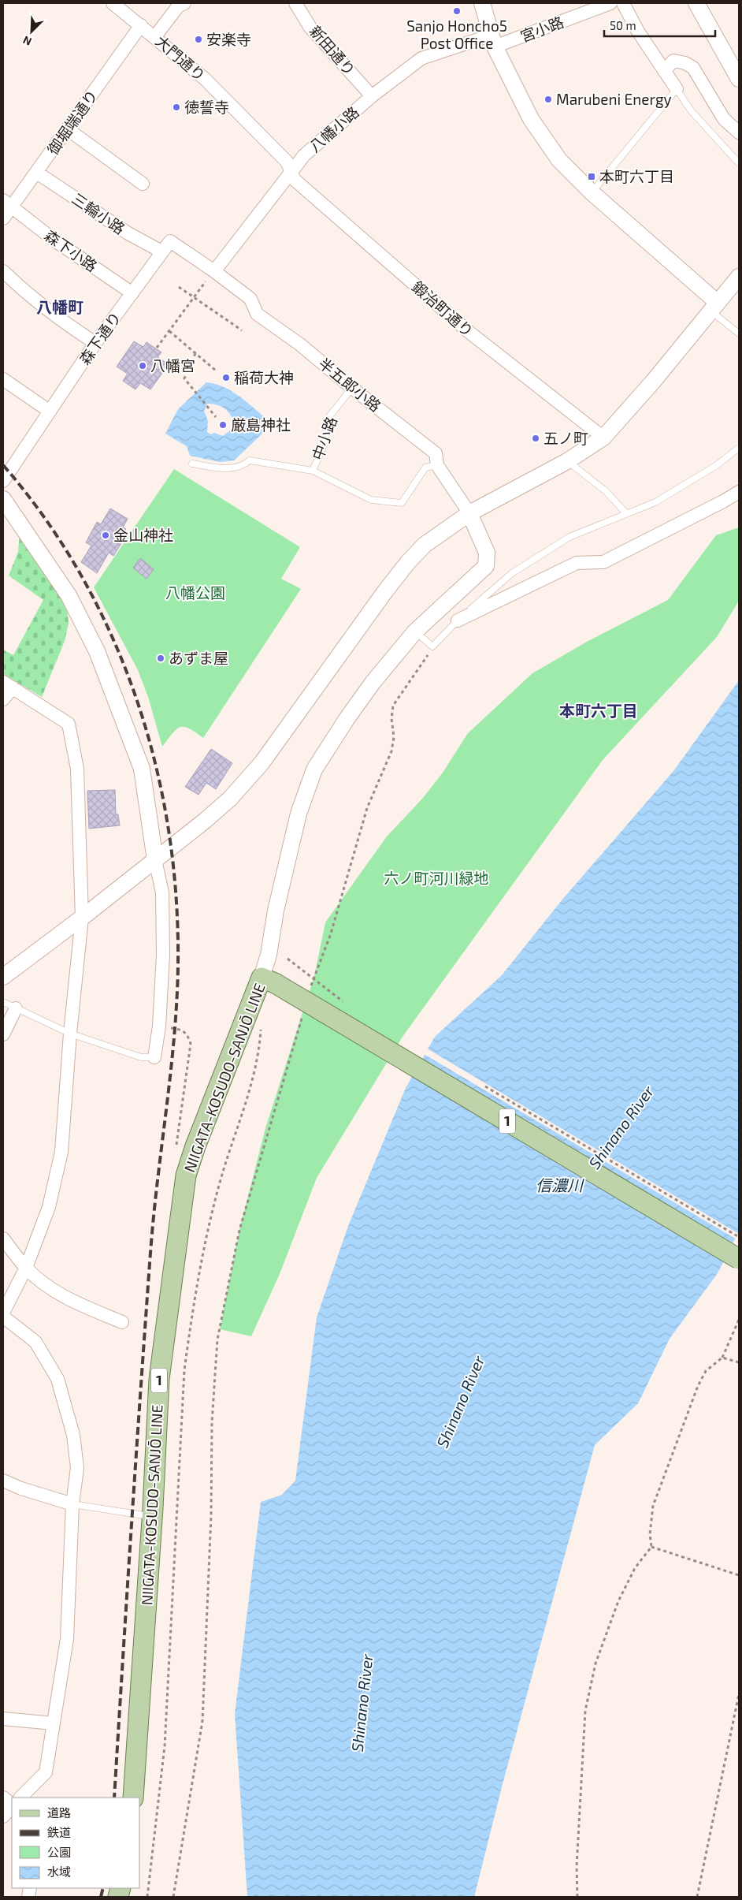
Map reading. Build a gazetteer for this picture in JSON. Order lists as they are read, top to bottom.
{
  "streets": {
    "main road": ["NIIGATA-KOSUDO-SANJŌ LINE", "1"],
    "street": [
      "宮小路",
      "新田通り",
      "大門通り",
      "御堀端通り",
      "八幡小路",
      "三輪小路",
      "森下小路",
      "鍛治町通り",
      "森下通り",
      "半五郎小路"
    ],
    "lane": ["中小路"]
  },
  "crossings": [
    ["宮小路", "八幡小路"],
    ["新田通り", "八幡小路"],
    ["大門通り", "御堀端通り"],
    ["大門通り", "八幡小路"],
    ["大門通り", "鍛治町通り"],
    ["御堀端通り", "三輪小路"],
    ["御堀端通り", "森下小路"],
    ["八幡小路", "鍛治町通り"],
    ["八幡小路", "森下通り"],
    ["八幡小路", "半五郎小路"],
    ["三輪小路", "森下通り"],
    ["森下小路", "森下通り"],
    ["森下通り", "半五郎小路"],
    ["半五郎小路", "中小路"]
  ],
  "districts": ["八幡町", "本町六丁目"],
  "water": ["Shinano River", "信濃川"],
  "parks": ["八幡公園", "六ノ町河川緑地"],
  "places": {
    "other": [
      "Sanjo Honcho5 Post Office",
      "安楽寺",
      "Marubeni Energy",
      "徳誓寺",
      "八幡宮",
      "稲荷大神",
      "厳島神社",
      "五ノ町",
      "金山神社",
      "あずま屋"
    ],
    "transit": ["本町六丁目"]
  },
  "legend": [
    "道路",
    "鉄道",
    "公園",
    "水域"
  ],
  "scale_bar": "50 m",
  "north": "bottom left"
}
